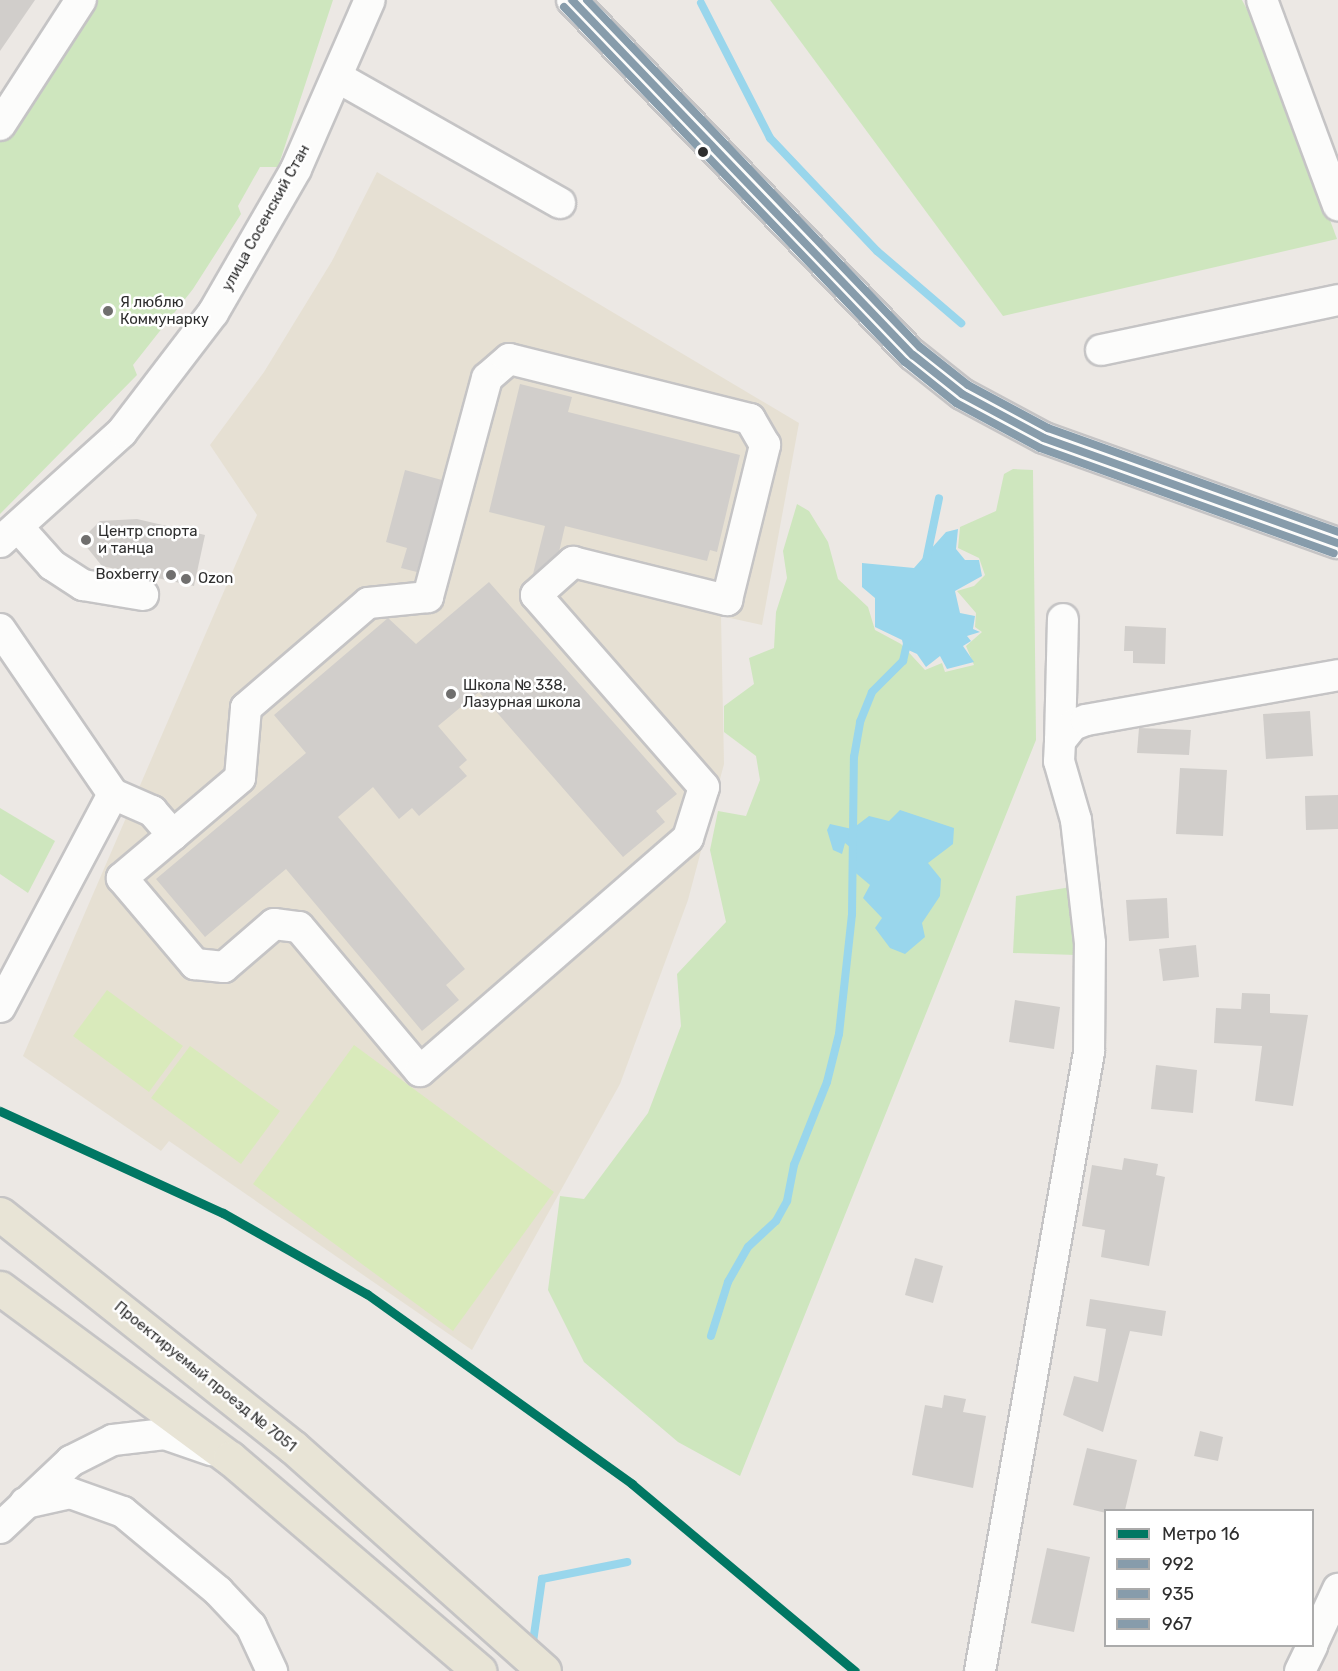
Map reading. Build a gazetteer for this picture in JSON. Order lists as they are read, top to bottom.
{
  "streets": {
    "main road": ["Проектируемый проезд № 7051"],
    "street": ["улица Сосенский Стан"]
  },
  "places": [
    "Я люблю Коммунарку",
    "Центр спорта и танца",
    "Boxberry",
    "Ozon",
    "Школа № 338, Лазурная школа"
  ],
  "lines": [
    "transit line 992",
    "transit line 967",
    "transit line 935",
    "metro line 16"
  ],
  "legend": [
    "Метро 16",
    "992",
    "935",
    "967"
  ]
}
